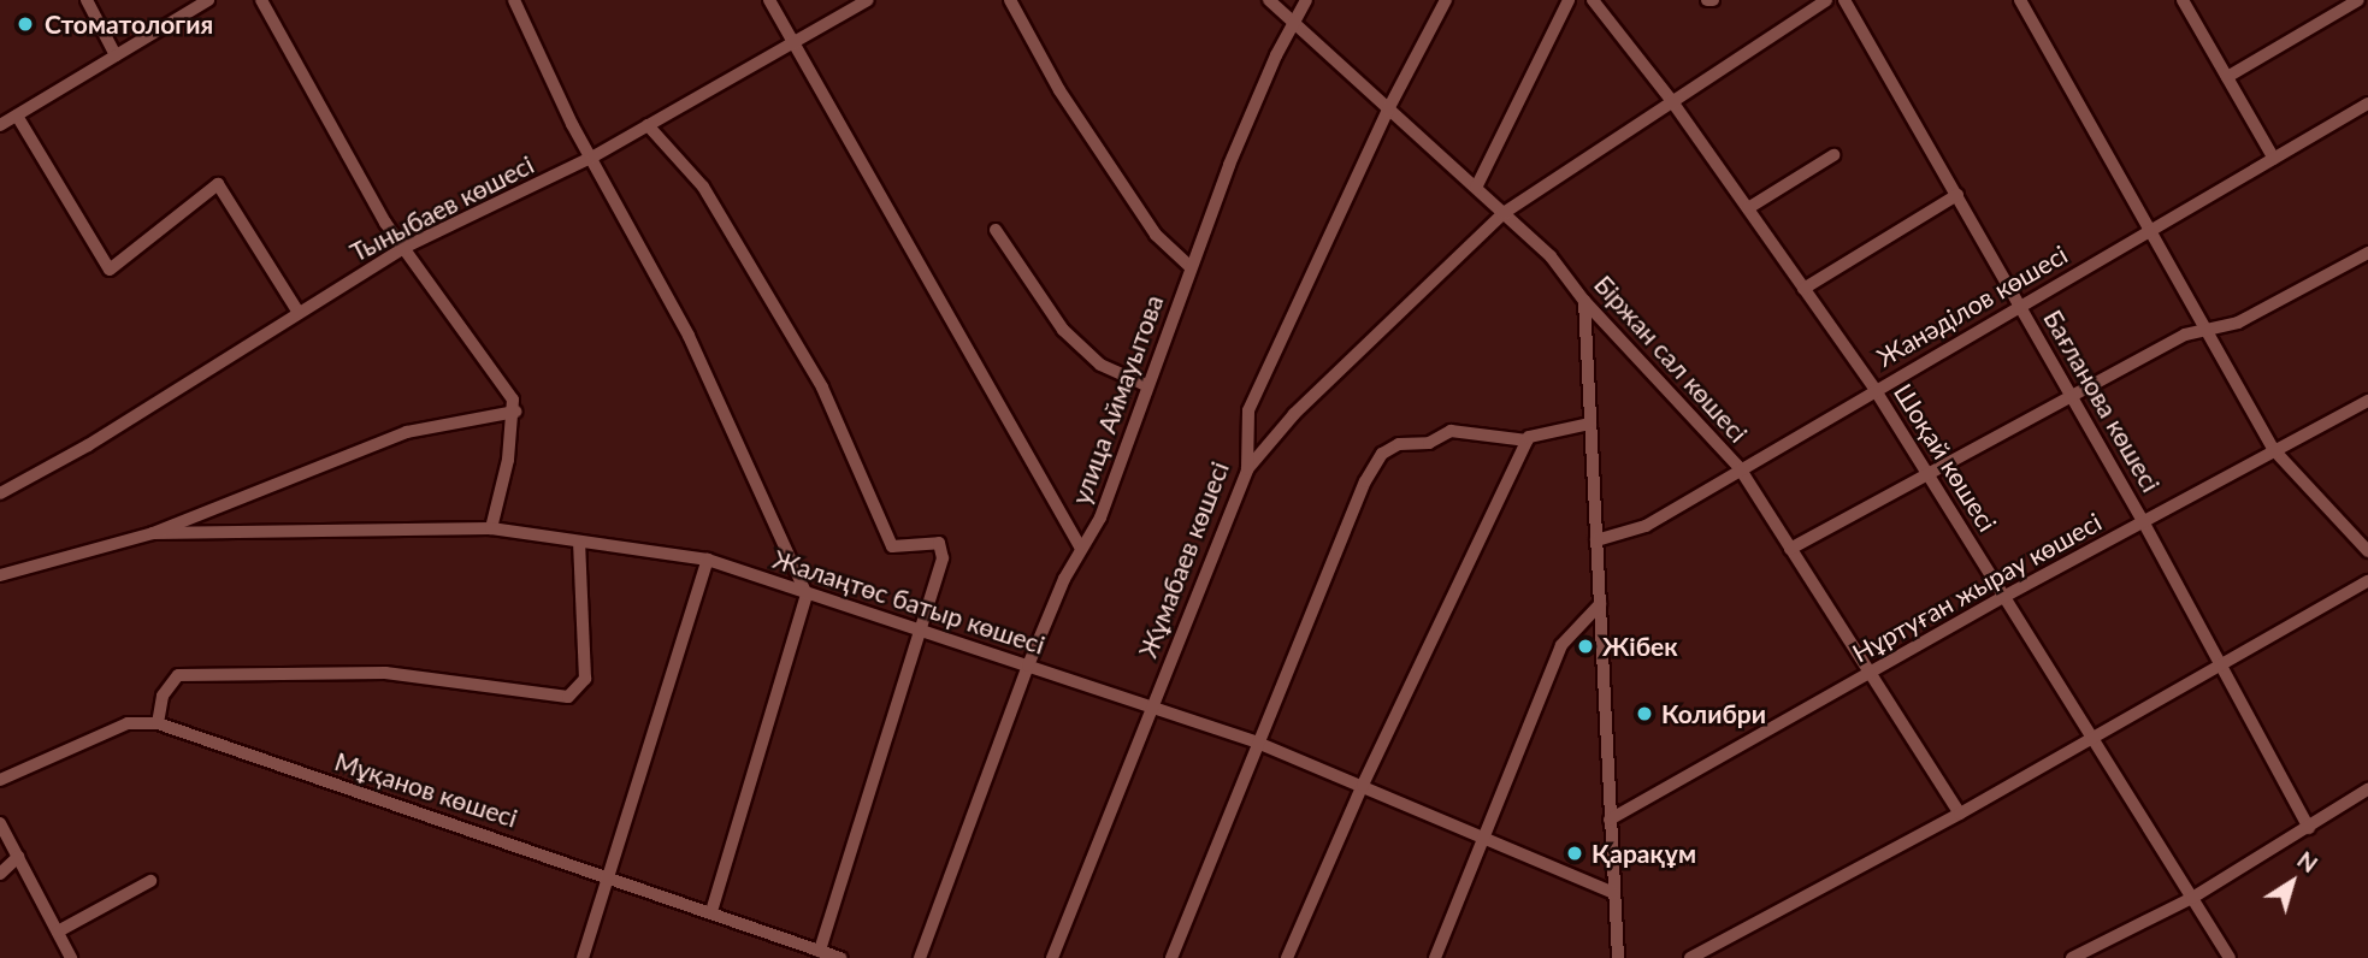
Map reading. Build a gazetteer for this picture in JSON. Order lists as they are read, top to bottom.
{
  "streets": {
    "street": [
      "Тыныбаев көшесі",
      "Жанәділов көшесі",
      "Біржан сал көшесі",
      "улица Аймауытова",
      "Бағланова көшесі",
      "Шоқай көшесі",
      "Жұмабаев көшесі",
      "Нұртуған жырау көшесі",
      "Жалаңтөс батыр көшесі",
      "Мұқанов көшесі"
    ]
  },
  "crossings": [
    ["Жанәділов көшесі", "Біржан сал көшесі"],
    ["Жанәділов көшесі", "Бағланова көшесі"],
    ["Жанәділов көшесі", "Шоқай көшесі"],
    ["Біржан сал көшесі", "улица Аймауытова"],
    ["Біржан сал көшесі", "Жұмабаев көшесі"],
    ["Біржан сал көшесі", "Нұртуған жырау көшесі"],
    ["улица Аймауытова", "Жалаңтөс батыр көшесі"],
    ["Бағланова көшесі", "Нұртуған жырау көшесі"],
    ["Шоқай көшесі", "Нұртуған жырау көшесі"],
    ["Жұмабаев көшесі", "Жалаңтөс батыр көшесі"]
  ],
  "places": [
    "Стоматология",
    "Жібек",
    "Колибри",
    "Қарақұм"
  ],
  "north": "top right"
}
